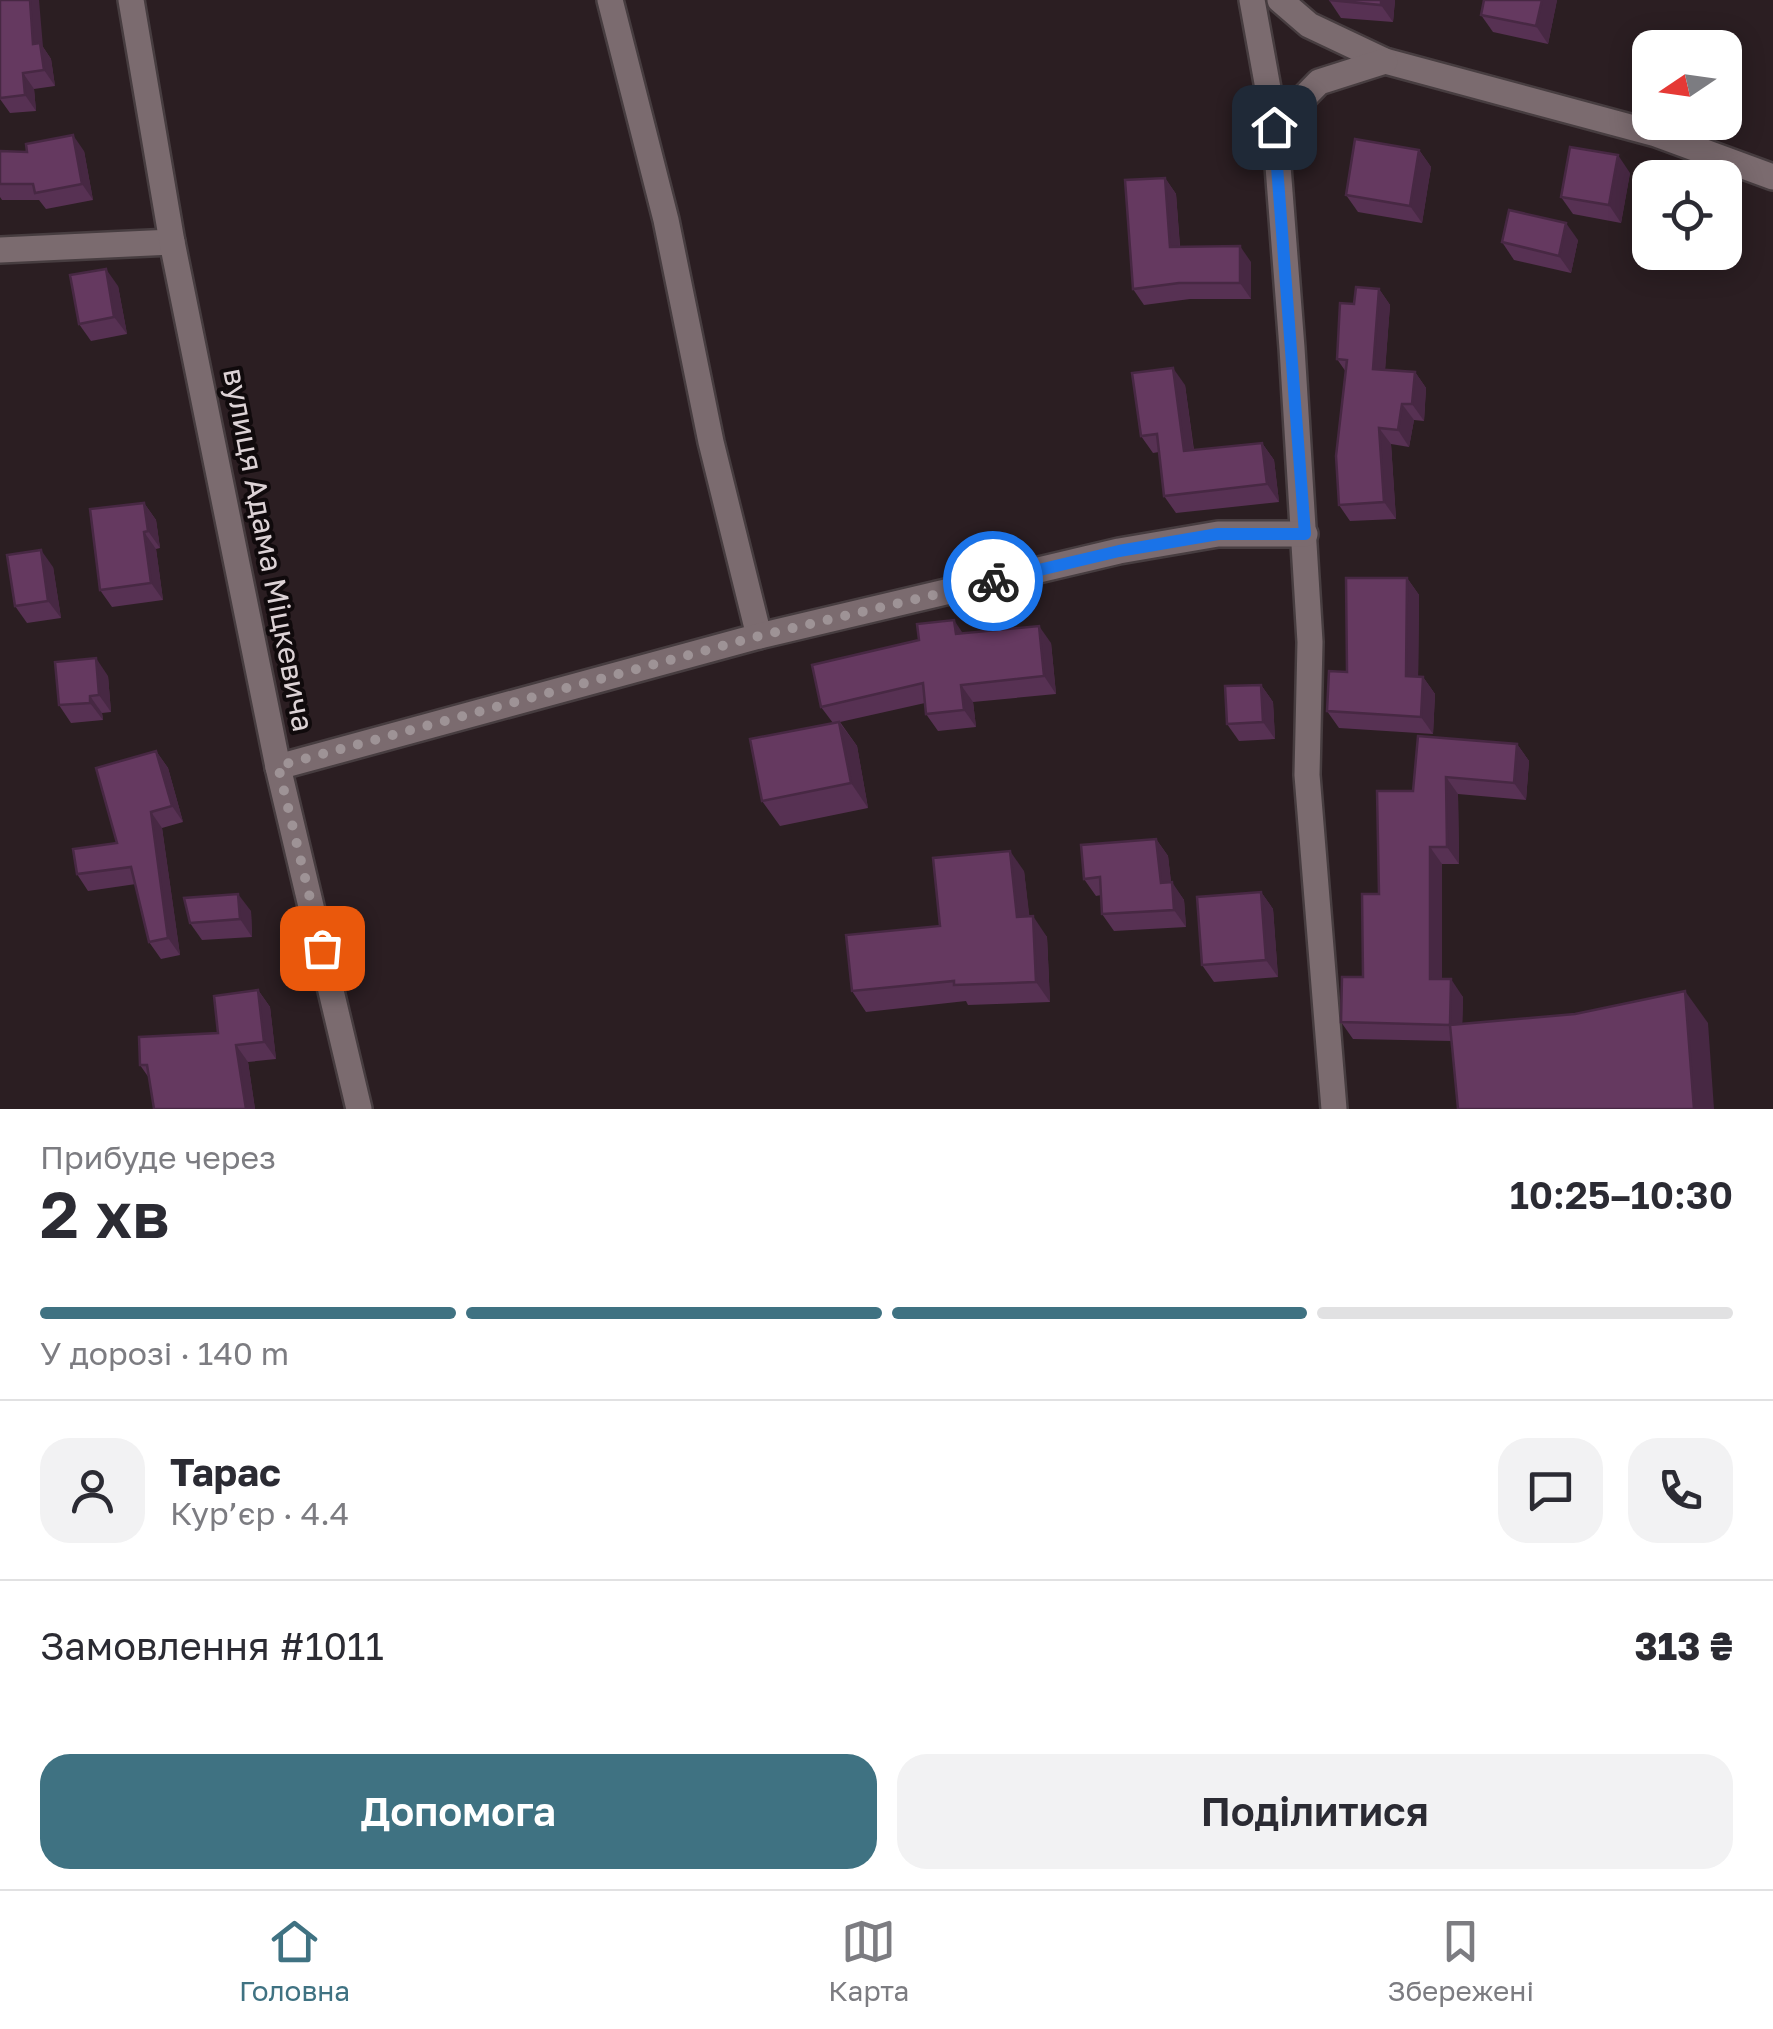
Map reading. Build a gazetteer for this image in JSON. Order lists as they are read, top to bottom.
{
  "streets": {
    "street": ["вулиця Адама Міцкевича"]
  },
  "north": "left",
  "page": {
    "heading": ["2 хв", "Прибуде через", "10:25–10:30"],
    "panel": [
      "Тарас",
      "Кур’єр · 4.4",
      "Замовлення #1011",
      "313 ₴"
    ],
    "bar": "У дорозі · 140 m",
    "buttons": ["Допомога", "Поділитися"],
    "tabs": ["Головна", "Карта", "Збережені"]
  }
}
